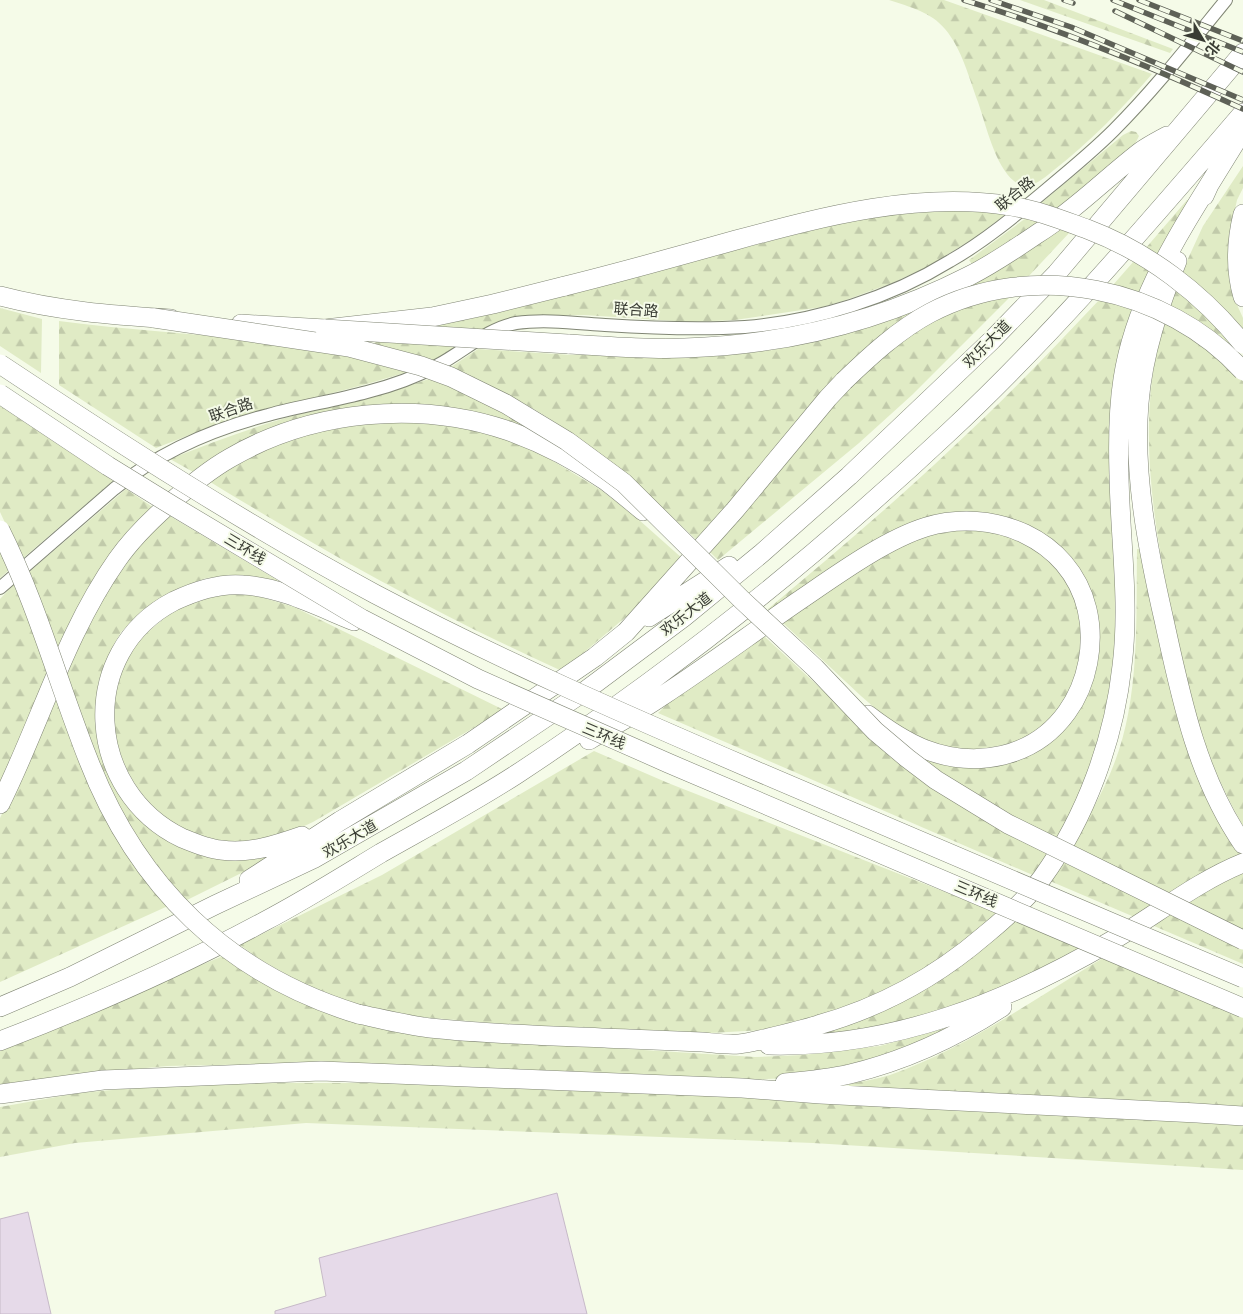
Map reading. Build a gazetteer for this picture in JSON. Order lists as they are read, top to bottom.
{
  "streets": {
    "highway": ["欢乐大道", "三环线"],
    "street": ["联合路"]
  },
  "north": "bottom right"
}
